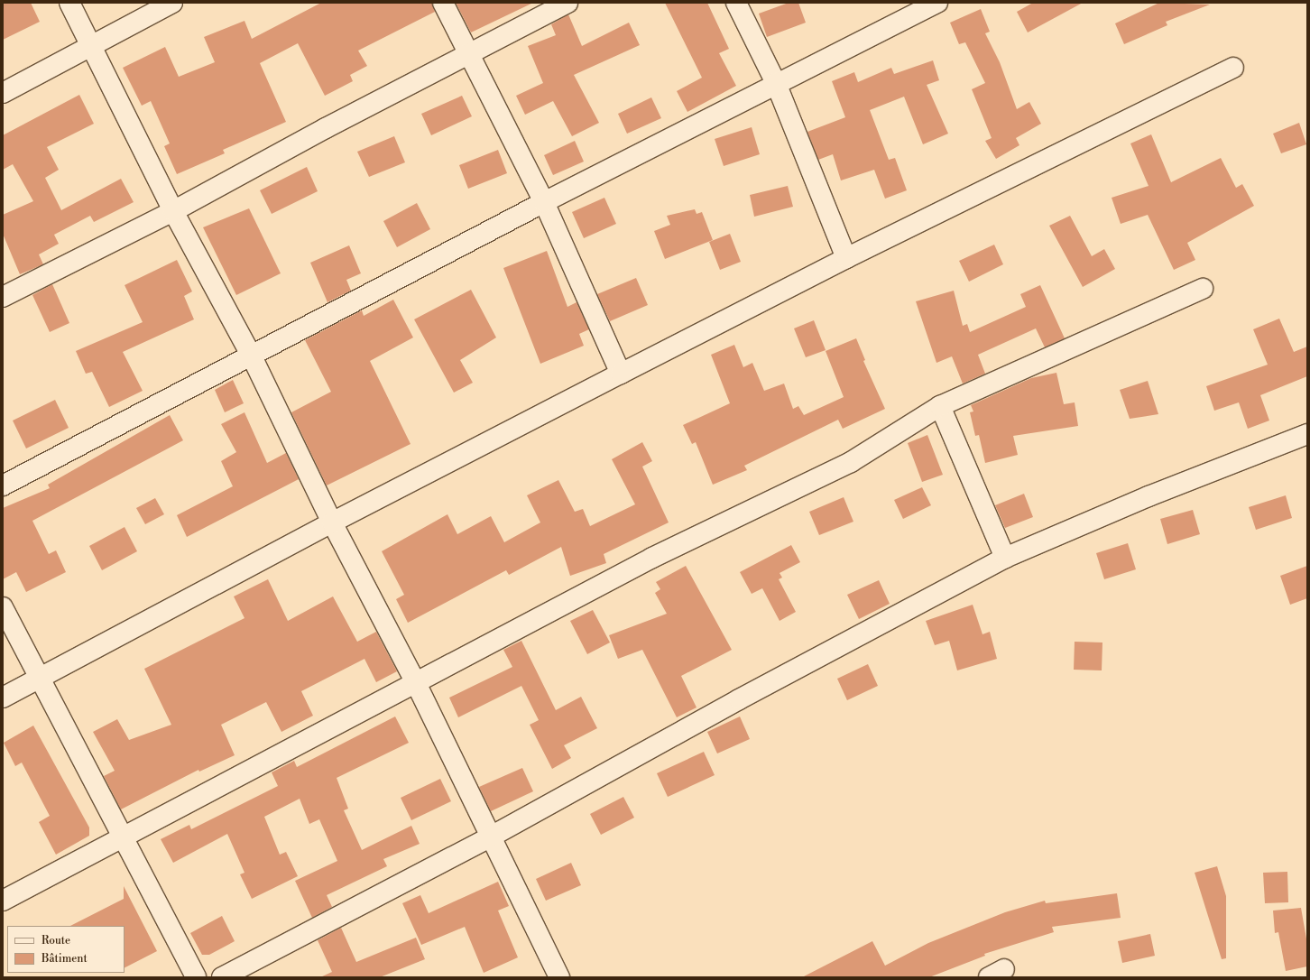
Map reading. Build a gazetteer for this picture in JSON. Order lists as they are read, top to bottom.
{
  "legend": ["Route", "Bâtiment"]
}
